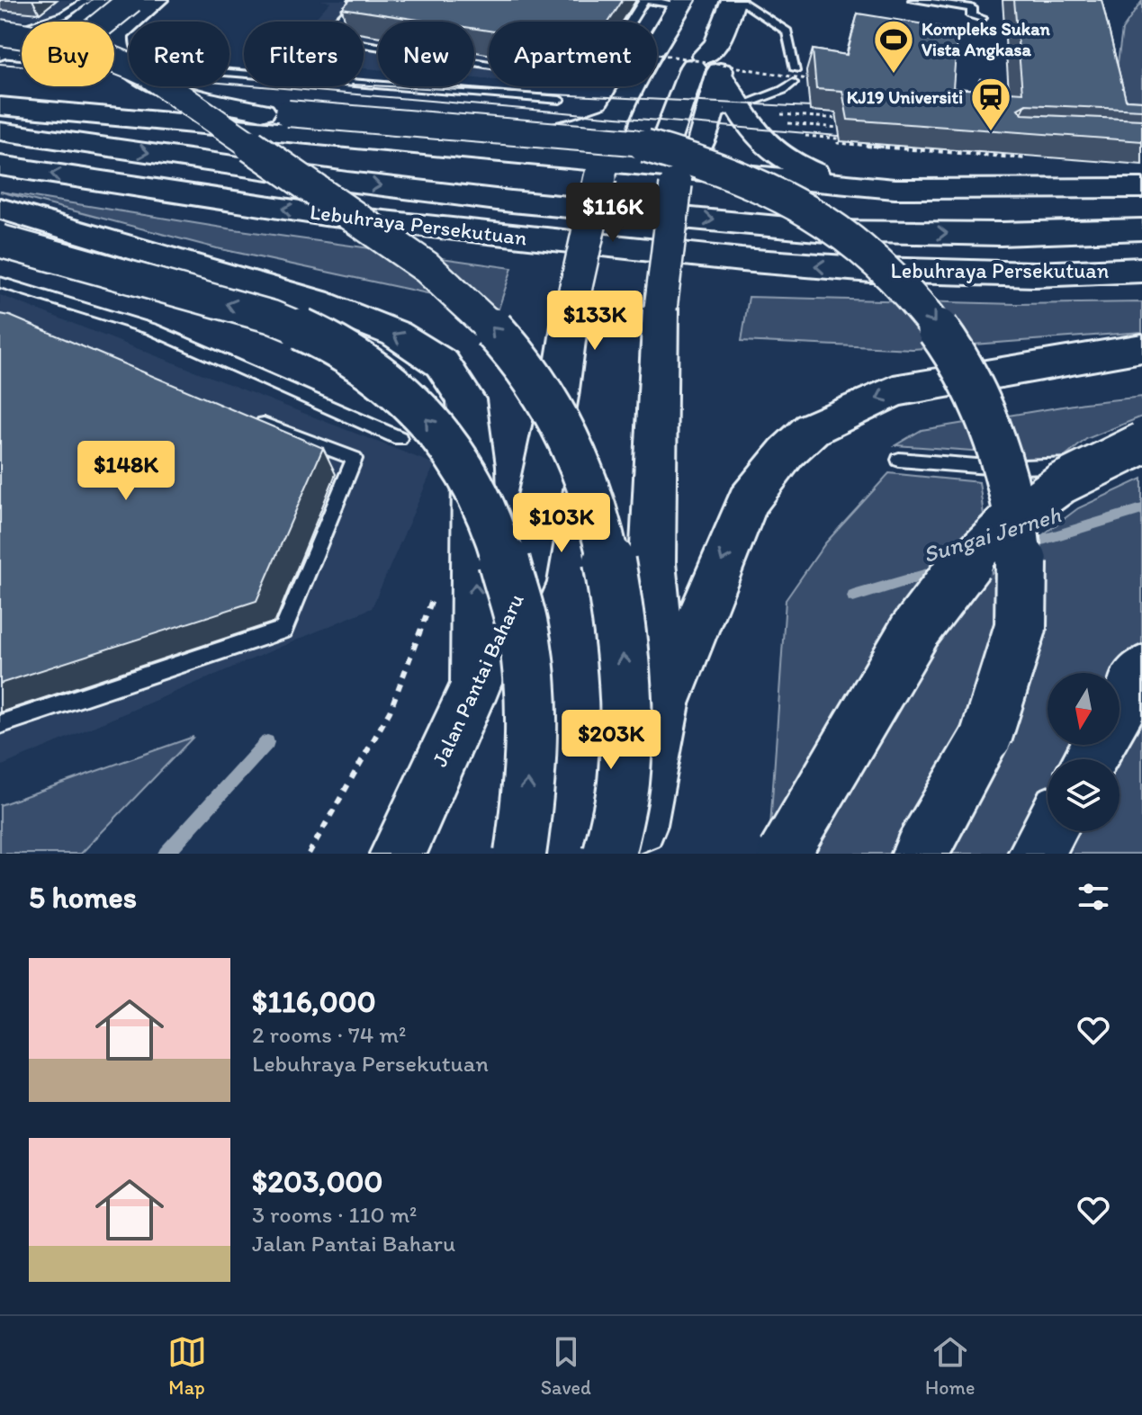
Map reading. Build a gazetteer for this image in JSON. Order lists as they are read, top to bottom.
{
  "streets": {
    "main road": ["Lebuhraya Persekutuan", "Jalan Pantai Baharu"]
  },
  "water": ["Sungai Jerneh"],
  "places": {
    "sports": ["Kompleks Sukan Vista Angkasa"],
    "station": ["KJ19 Universiti"]
  },
  "north": "bottom",
  "page": {
    "chip": [
      "Buy",
      "Rent",
      "Filters",
      "New",
      "Apartment"
    ],
    "price": [
      "$116K",
      "$133K",
      "$148K",
      "$103K",
      "$203K"
    ],
    "heading": "5 homes",
    "list": [
      {
        "name": "$116,000",
        "note": "2 rooms · 74 m² · Lebuhraya Persekutuan"
      },
      {
        "name": "$203,000",
        "note": "3 rooms · 110 m² · Jalan Pantai Baharu"
      }
    ],
    "tabs": ["Map", "Saved", "Home"]
  }
}
